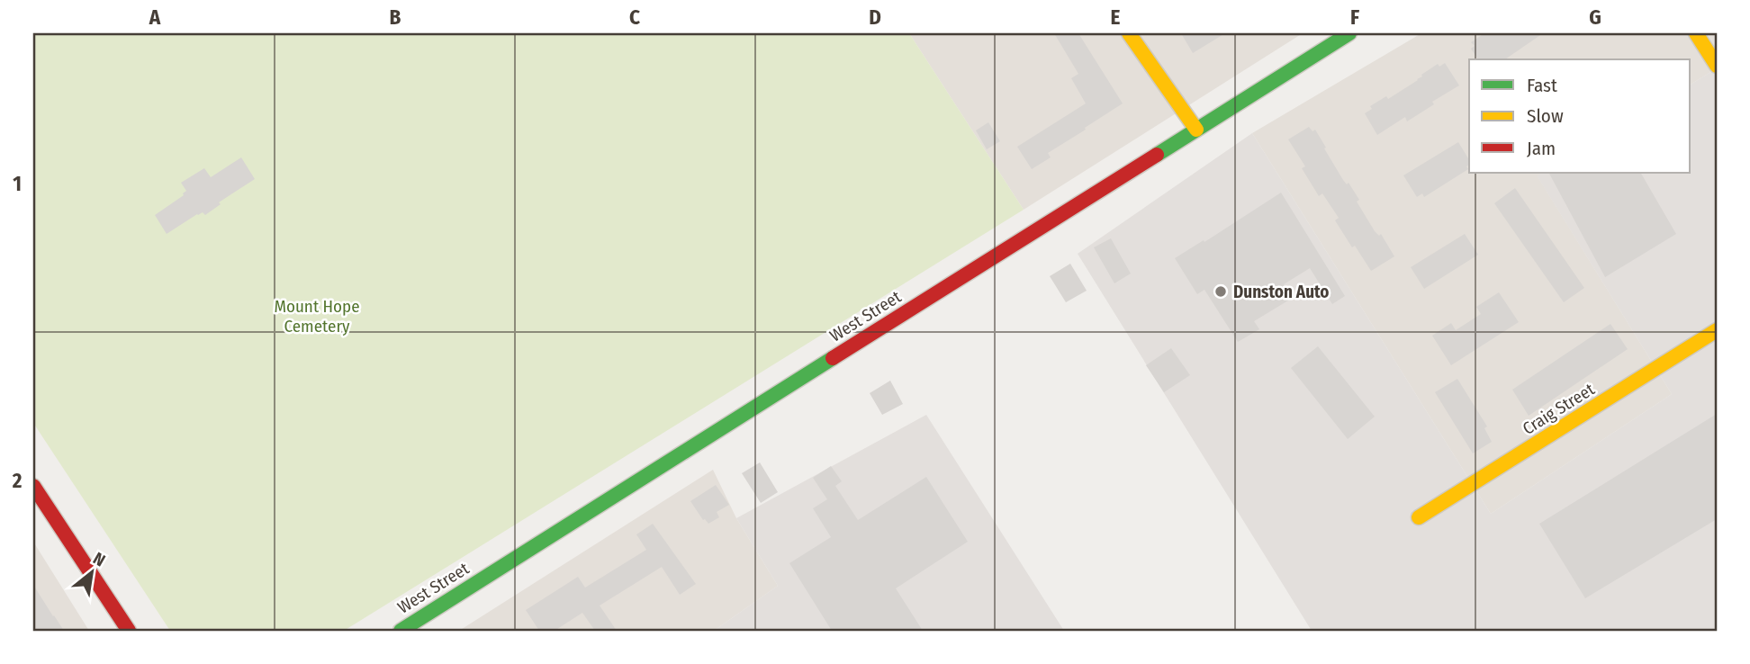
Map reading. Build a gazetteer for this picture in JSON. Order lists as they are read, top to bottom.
{
  "streets": {
    "main road": ["West Street", "Craig Street"]
  },
  "parks": ["Mount Hope Cemetery"],
  "places": ["Dunston Auto"],
  "legend": ["Fast", "Slow", "Jam"],
  "north": "top right",
  "grid": {
    "columns": [
      "A",
      "B",
      "C",
      "D",
      "E",
      "F",
      "G"
    ],
    "rows": ["1", "2"]
  }
}
